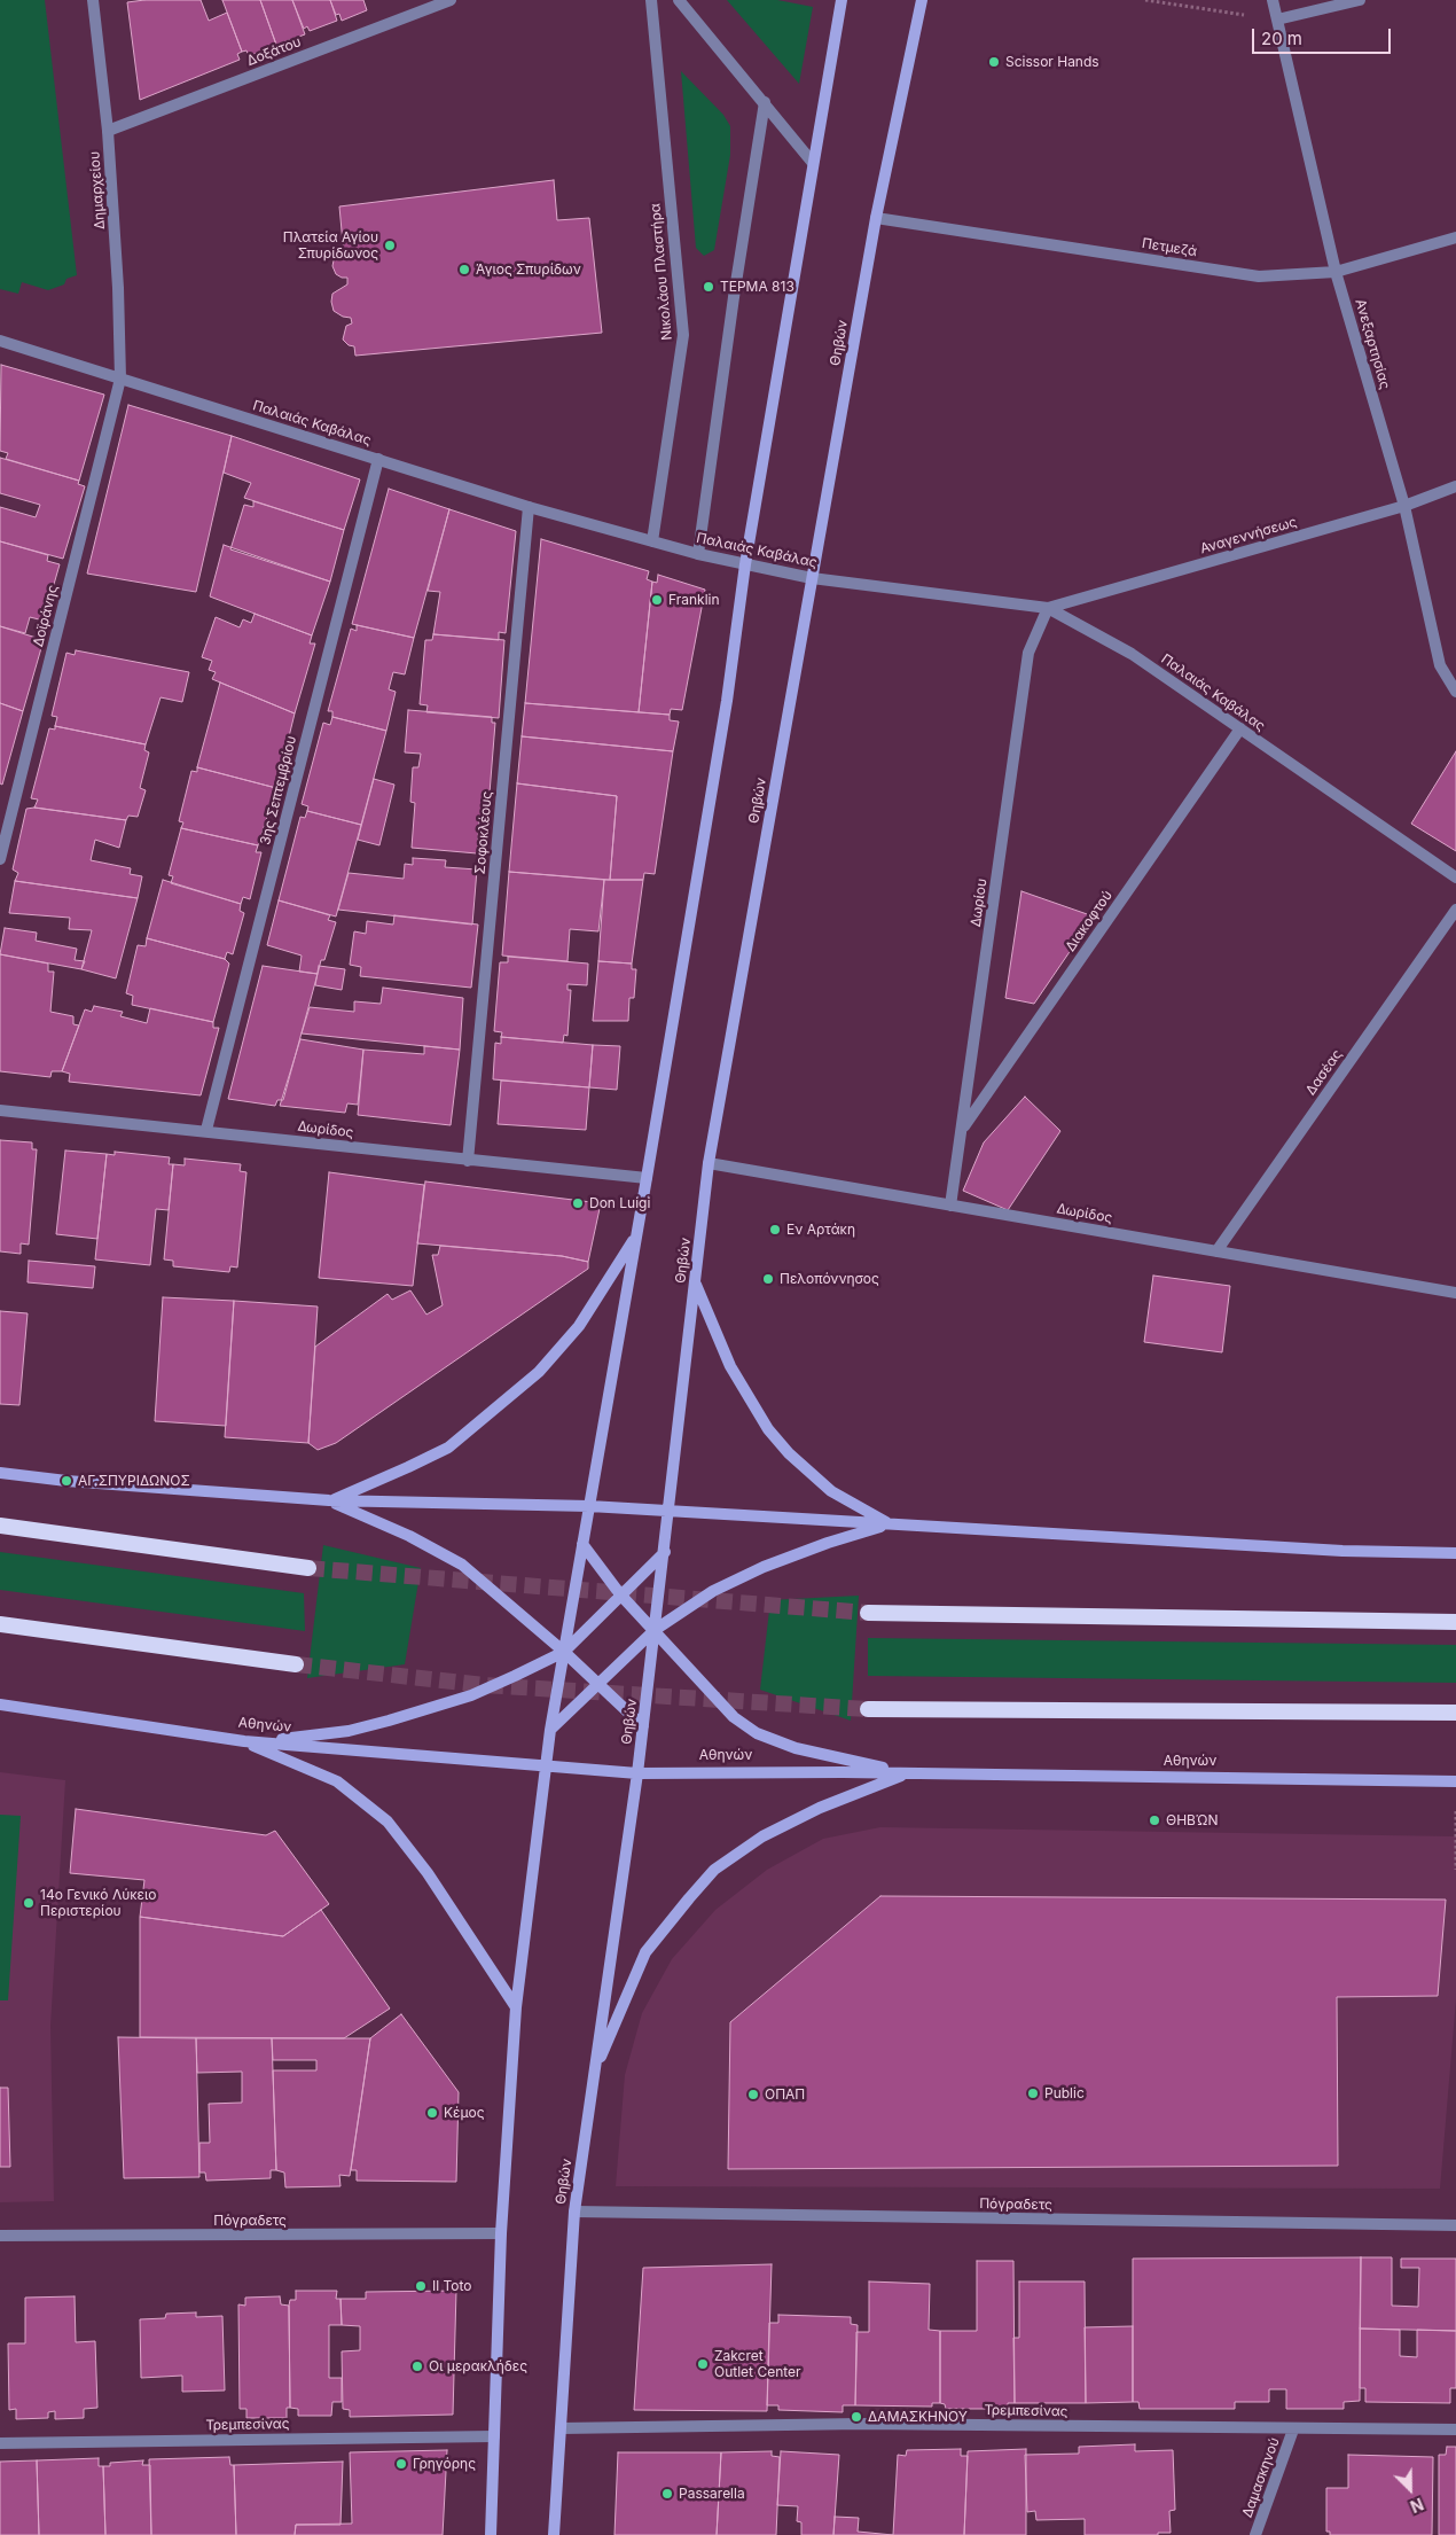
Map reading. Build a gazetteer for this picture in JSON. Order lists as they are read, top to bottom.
{
  "streets": {
    "main road": ["Θηβών", "Αθηνών"],
    "street": [
      "Δοξάτου",
      "Δημαρχείου",
      "Πετμεζά",
      "Νικολάου Πλαστήρα",
      "Ανεξαρτησίας",
      "Παλαιάς Καβάλας",
      "Αναγεννήσεως",
      "Δοϊράνης",
      "3ης Σεπτεμβρίου",
      "Σοφοκλέους",
      "Δωρίου",
      "Διακοφτού",
      "Δασέας",
      "Δωρίδος",
      "Πόγραδετς",
      "Τρεμπεσίνας",
      "Δαμασκηνού"
    ]
  },
  "crossings": [
    ["Δοξάτου", "Δημαρχείου"],
    ["Δημαρχείου", "Παλαιάς Καβάλας"],
    ["Δημαρχείου", "Δοϊράνης"],
    ["Πετμεζά", "Θηβών"],
    ["Πετμεζά", "Ανεξαρτησίας"],
    ["Νικολάου Πλαστήρα", "Παλαιάς Καβάλας"],
    ["Θηβών", "Παλαιάς Καβάλας"],
    ["Θηβών", "Δωρίδος"],
    ["Θηβών", "Αθηνών"],
    ["Θηβών", "Πόγραδετς"],
    ["Θηβών", "Τρεμπεσίνας"],
    ["Ανεξαρτησίας", "Αναγεννήσεως"],
    ["Παλαιάς Καβάλας", "Αναγεννήσεως"],
    ["Παλαιάς Καβάλας", "Δοϊράνης"],
    ["Παλαιάς Καβάλας", "3ης Σεπτεμβρίου"],
    ["Παλαιάς Καβάλας", "Σοφοκλέους"],
    ["Παλαιάς Καβάλας", "Δωρίου"],
    ["Παλαιάς Καβάλας", "Διακοφτού"],
    ["Αναγεννήσεως", "Δωρίου"],
    ["3ης Σεπτεμβρίου", "Δωρίδος"],
    ["Σοφοκλέους", "Δωρίδος"],
    ["Δωρίου", "Διακοφτού"],
    ["Δωρίου", "Δωρίδος"],
    ["Δασέας", "Δωρίδος"],
    ["Τρεμπεσίνας", "Δαμασκηνού"]
  ],
  "places": [
    "Scissor Hands",
    "Πλατεία Αγίου Σπυρίδωνος",
    "Άγιος Σπυρίδων",
    "ΤΕΡΜΑ 813",
    "Franklin",
    "Don Luigi",
    "Εν Αρτάκη",
    "Πελοπόννησος",
    "ΑΓ.ΣΠΥΡΙΔΩΝΟΣ",
    "ΘΗΒΏΝ",
    "14ο Γενικό Λύκειο Περιστερίου",
    "Public",
    "ΟΠΑΠ",
    "Κέμος",
    "Il Toto",
    "Zakcret Outlet Center",
    "Οι μερακλήδες",
    "ΔΑΜΑΣΚΗΝΟΥ",
    "Γρηγόρης",
    "Passarella"
  ],
  "scale_bar": "20 m",
  "north": "bottom right"
}
